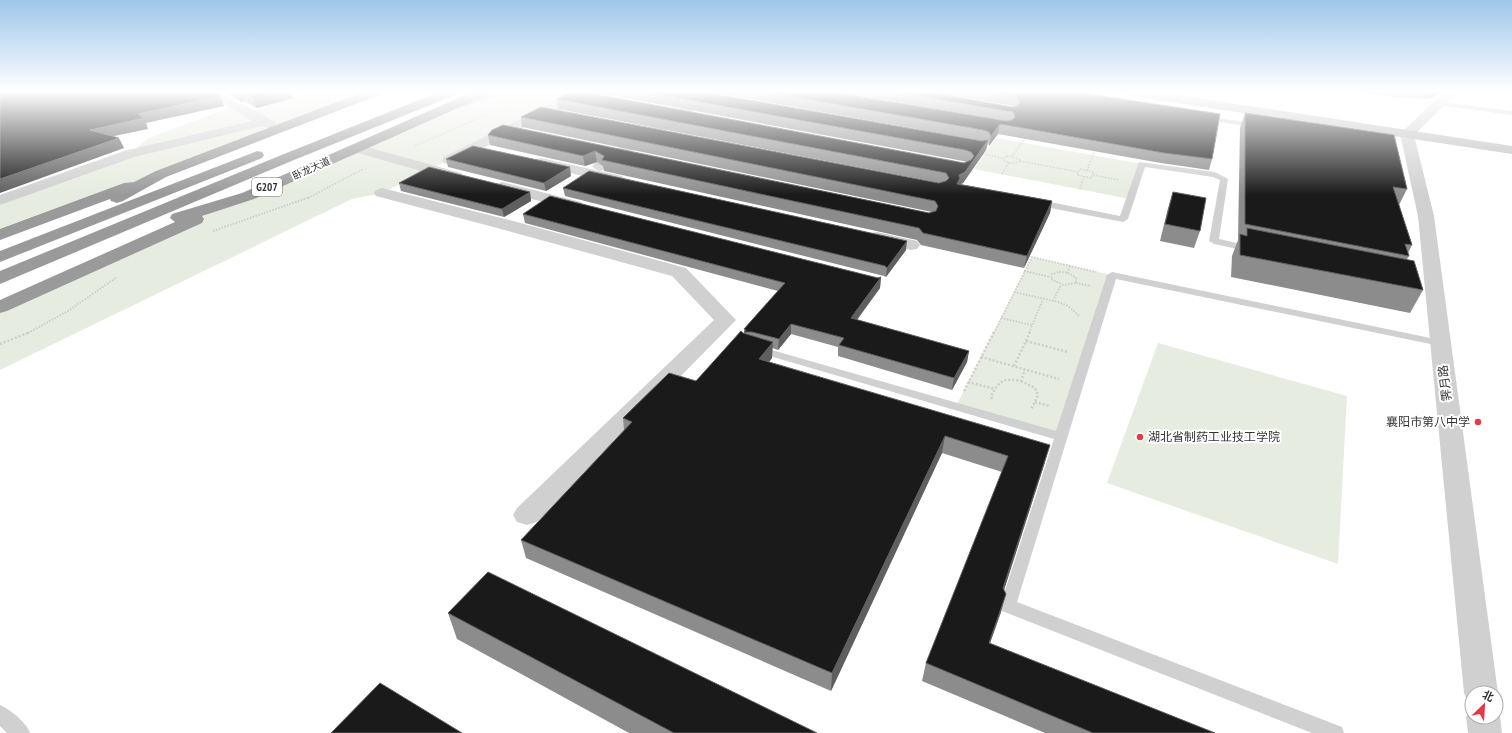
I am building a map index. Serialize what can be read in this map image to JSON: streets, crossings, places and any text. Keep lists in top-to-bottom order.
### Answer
{
  "streets": {
    "highway": ["卧龙大道", "G207"],
    "street": ["霁月路"]
  },
  "places": ["襄阳市第八中学", "湖北省制药工业技工学院"],
  "north": "top right"
}
